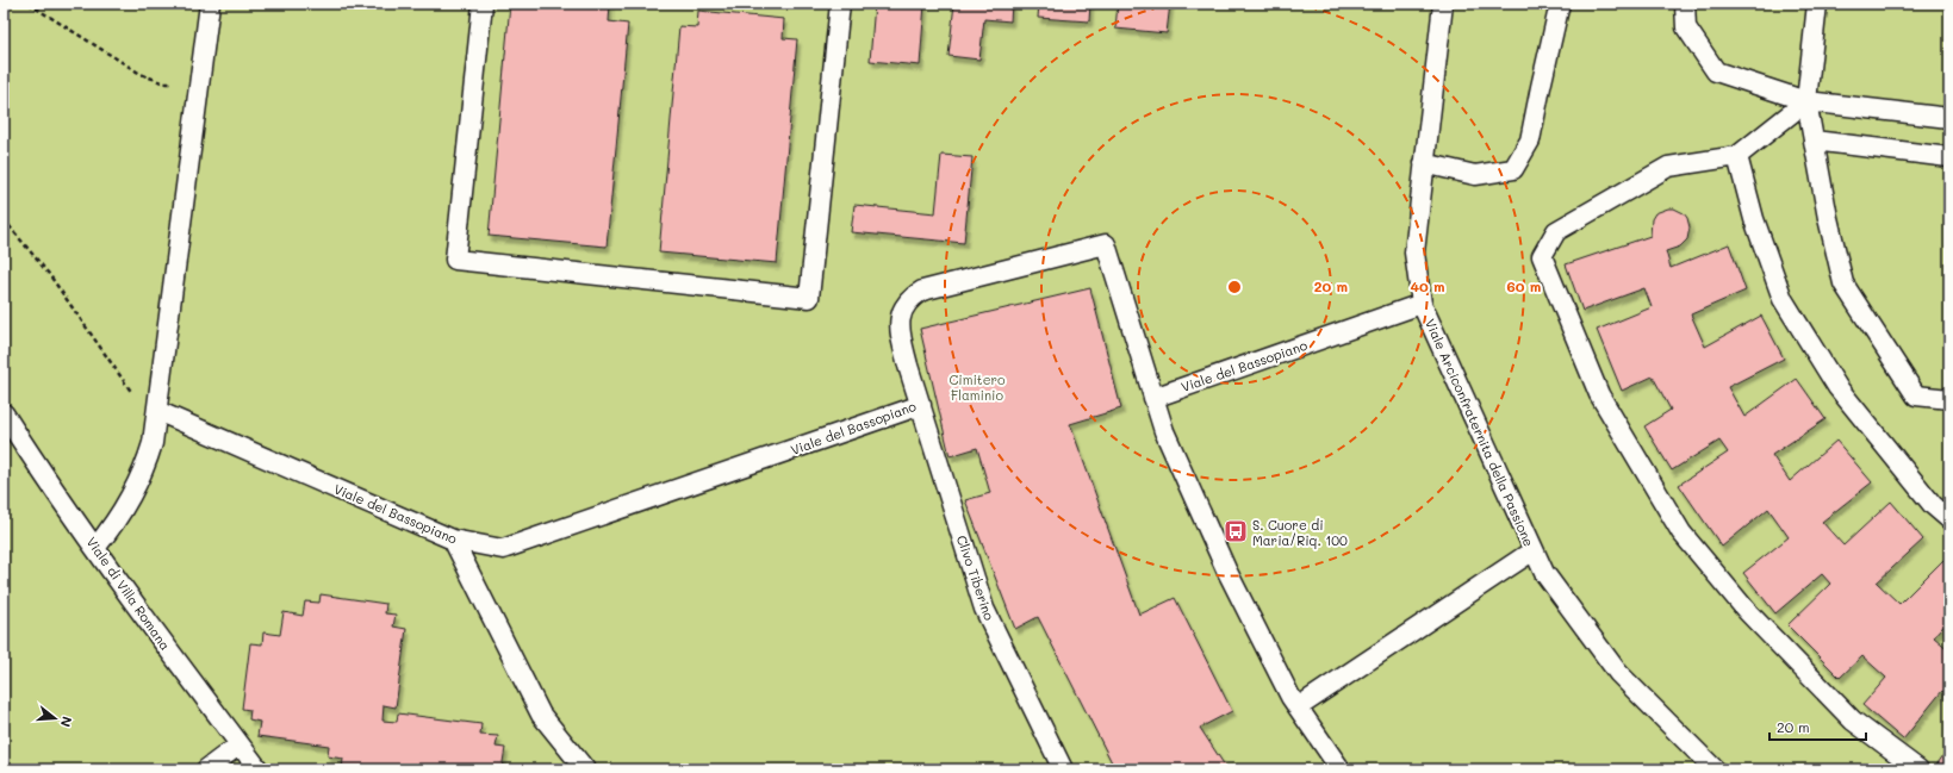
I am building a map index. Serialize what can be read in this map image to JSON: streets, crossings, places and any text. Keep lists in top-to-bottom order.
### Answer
{
  "streets": {
    "lane": [
      "Viale del Bassopiano",
      "Viale Arciconfraternita della Passione",
      "Clivo Tiberino",
      "Viale di Villa Romana"
    ]
  },
  "crossings": [
    ["Viale del Bassopiano", "Viale Arciconfraternita della Passione"],
    ["Viale del Bassopiano", "Clivo Tiberino"]
  ],
  "parks": ["Cimitero Flaminio"],
  "places": {
    "bus stop": ["S. Cuore di Maria/Riq. 100"]
  },
  "scale_bar": "20 m",
  "north": "right",
  "rings": ["20 m", "40 m", "60 m"]
}
